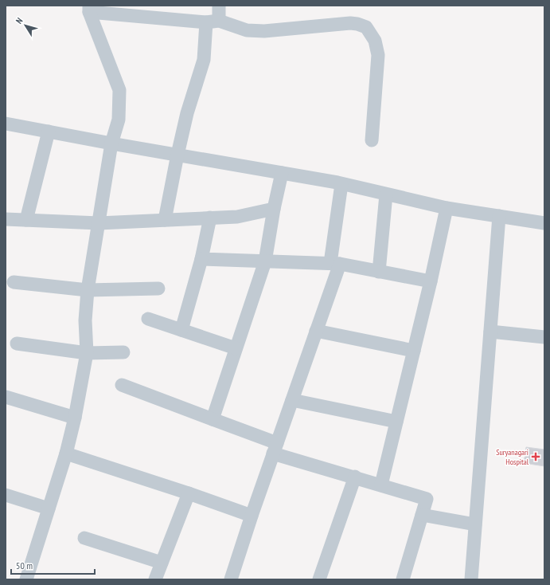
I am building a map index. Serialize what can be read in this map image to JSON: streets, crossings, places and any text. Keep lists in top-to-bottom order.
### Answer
{
  "places": {
    "health": ["Suryanagari Hospital"]
  },
  "scale_bar": "50 m",
  "north": "top left"
}
